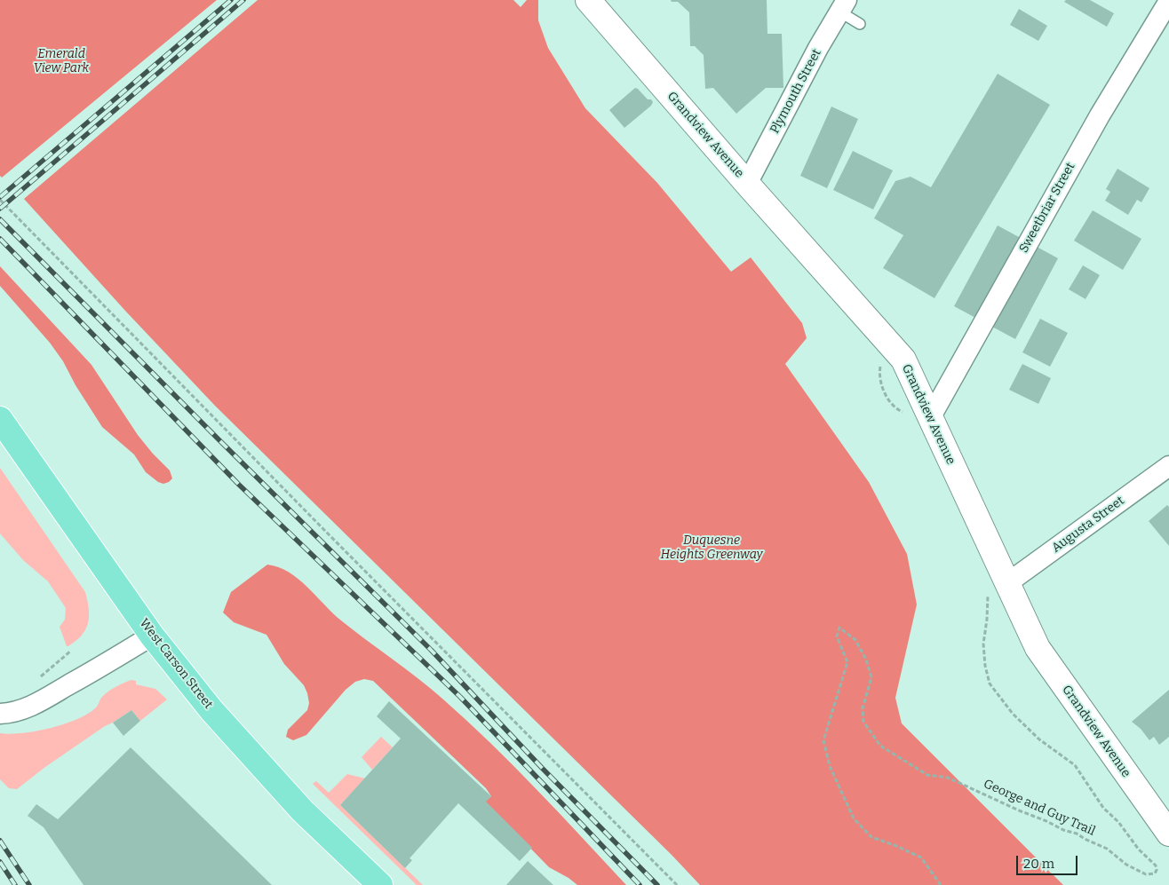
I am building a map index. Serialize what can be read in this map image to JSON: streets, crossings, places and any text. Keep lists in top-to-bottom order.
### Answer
{
  "streets": {
    "main road": ["West Carson Street"],
    "street": [
      "Plymouth Street",
      "Grandview Avenue",
      "Sweetbriar Street",
      "Augusta Street"
    ],
    "path": ["George and Guy Trail"]
  },
  "crossings": [
    ["Plymouth Street", "Grandview Avenue"],
    ["Grandview Avenue", "Sweetbriar Street"],
    ["Grandview Avenue", "Augusta Street"],
    ["Grandview Avenue", "George and Guy Trail"],
    ["Augusta Street", "George and Guy Trail"]
  ],
  "parks": ["Emerald View Park", "Duquesne Heights Greenway"],
  "scale_bar": "20 m"
}
